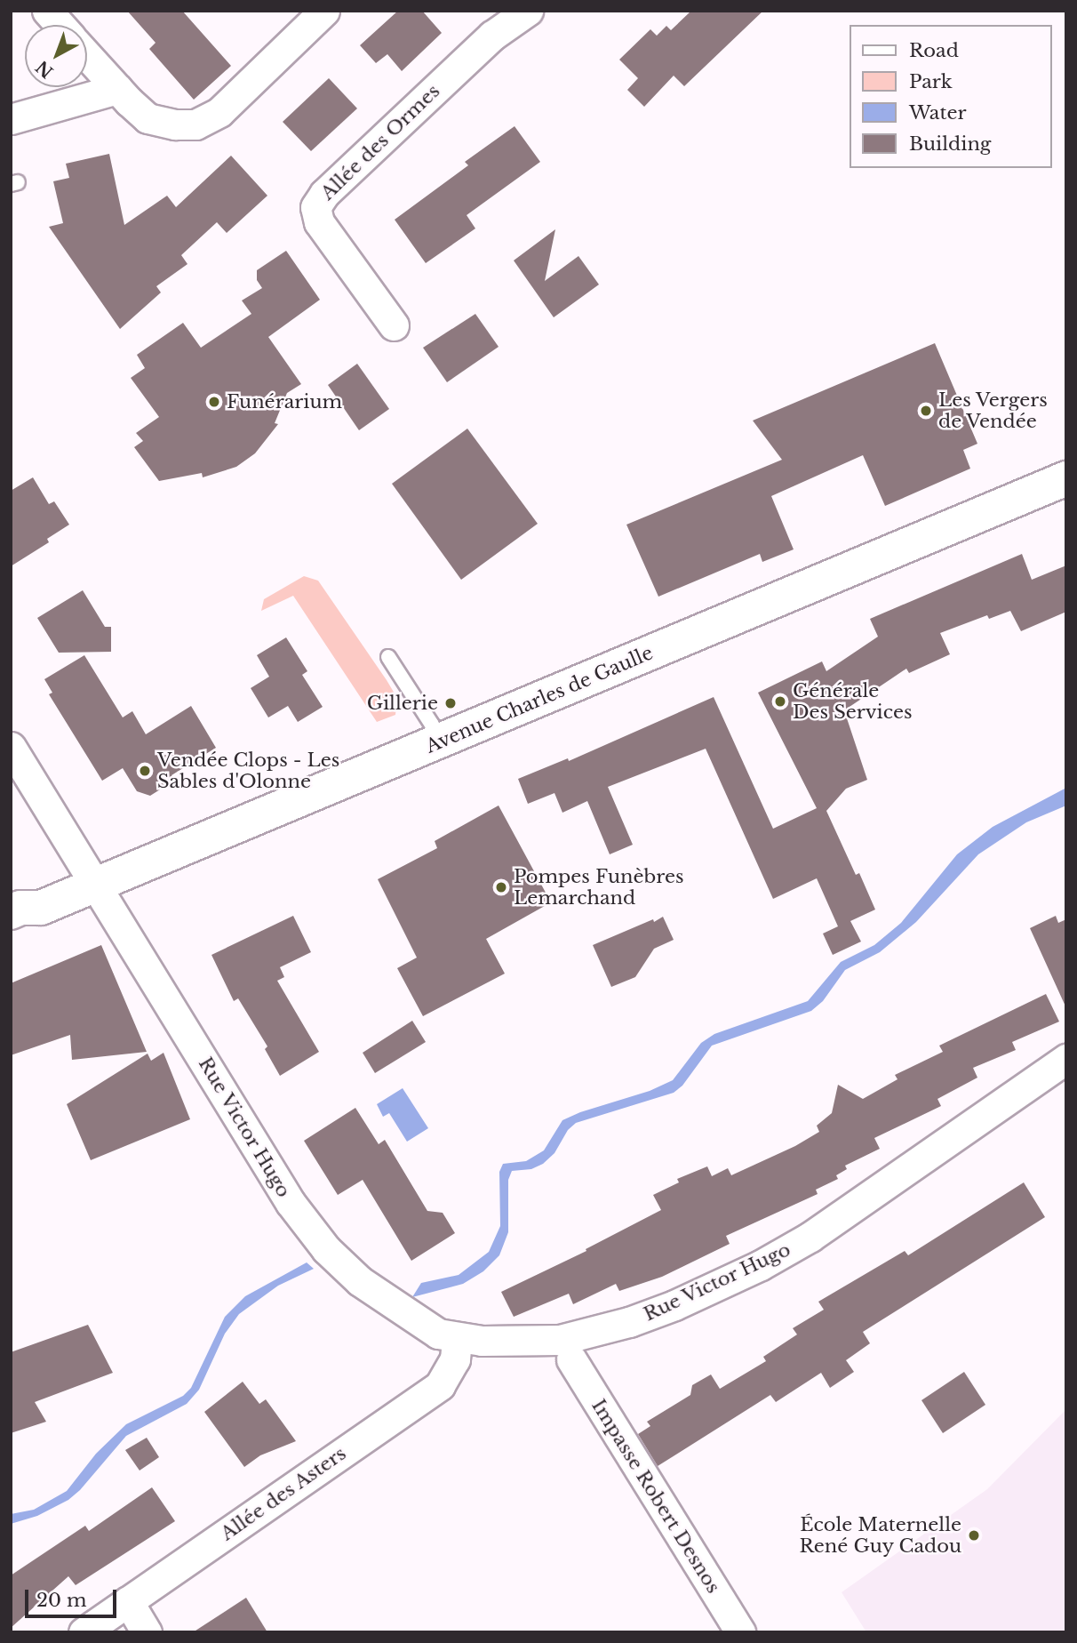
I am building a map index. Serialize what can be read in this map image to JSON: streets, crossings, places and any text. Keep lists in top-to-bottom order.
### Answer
{
  "streets": {
    "main road": ["Avenue Charles de Gaulle"],
    "street": [
      "Allée des Ormes",
      "Rue Victor Hugo",
      "Allée des Asters",
      "Impasse Robert Desnos"
    ]
  },
  "crossings": [
    ["Avenue Charles de Gaulle", "Rue Victor Hugo"],
    ["Rue Victor Hugo", "Allée des Asters"]
  ],
  "places": [
    "Funérarium",
    "Les Vergers de Vendée",
    "Générale Des Services",
    "Gillerie",
    "Vendée Clops - Les Sables d'Olonne",
    "Pompes Funèbres Lemarchand",
    "École Maternelle René Guy Cadou"
  ],
  "legend": [
    "Road",
    "Park",
    "Water",
    "Building"
  ],
  "scale_bar": "20 m",
  "north": "bottom left"
}
